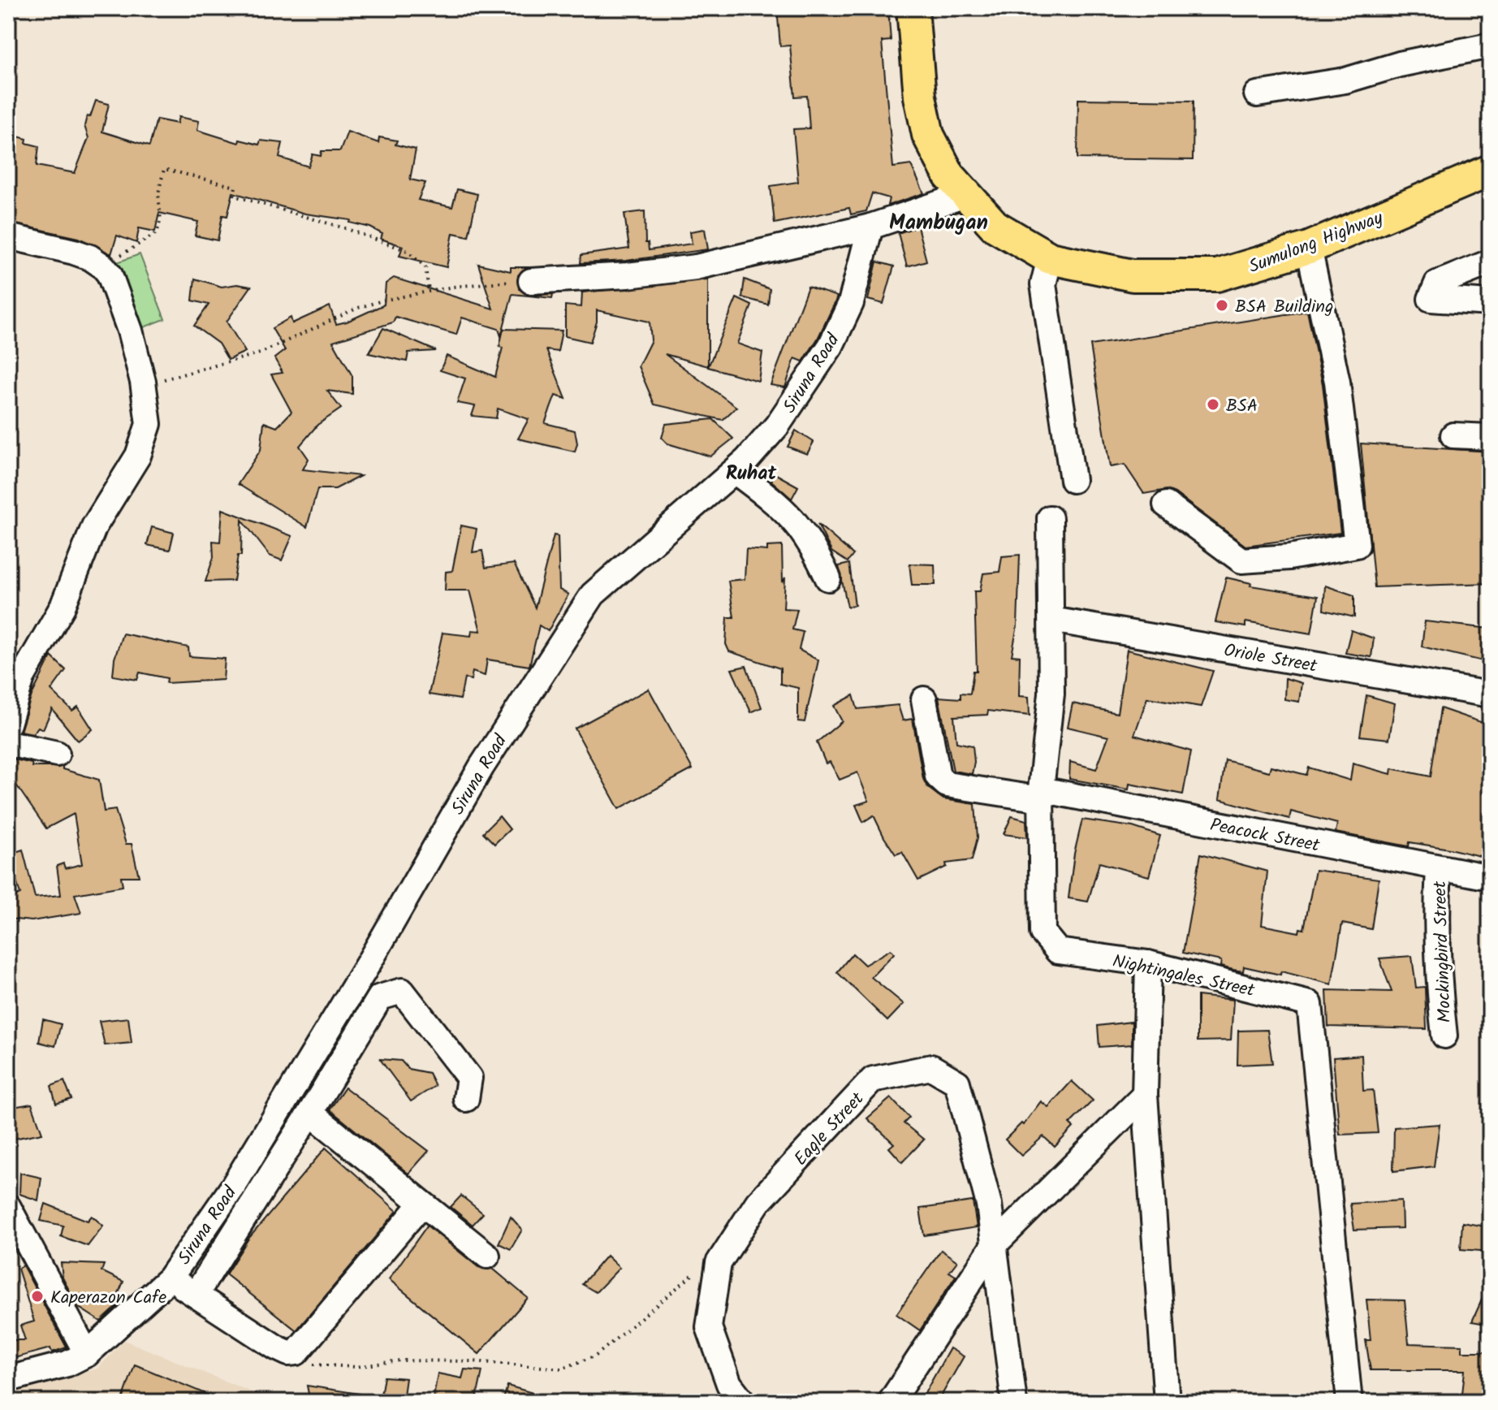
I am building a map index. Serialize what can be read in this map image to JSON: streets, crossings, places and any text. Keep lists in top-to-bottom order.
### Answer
{
  "streets": {
    "main road": ["Sumulong Highway"],
    "street": [
      "Siruna Road",
      "Oriole Street",
      "Peacock Street",
      "Mockingbird Street",
      "Nightingales Street",
      "Eagle Street"
    ]
  },
  "crossings": [
    ["Oriole Street", "Nightingales Street"],
    ["Peacock Street", "Mockingbird Street"],
    ["Peacock Street", "Nightingales Street"]
  ],
  "districts": ["Mambugan", "Ruhat"],
  "places": ["BSA Building", "BSA", "Kaperazon Cafe"]
}
